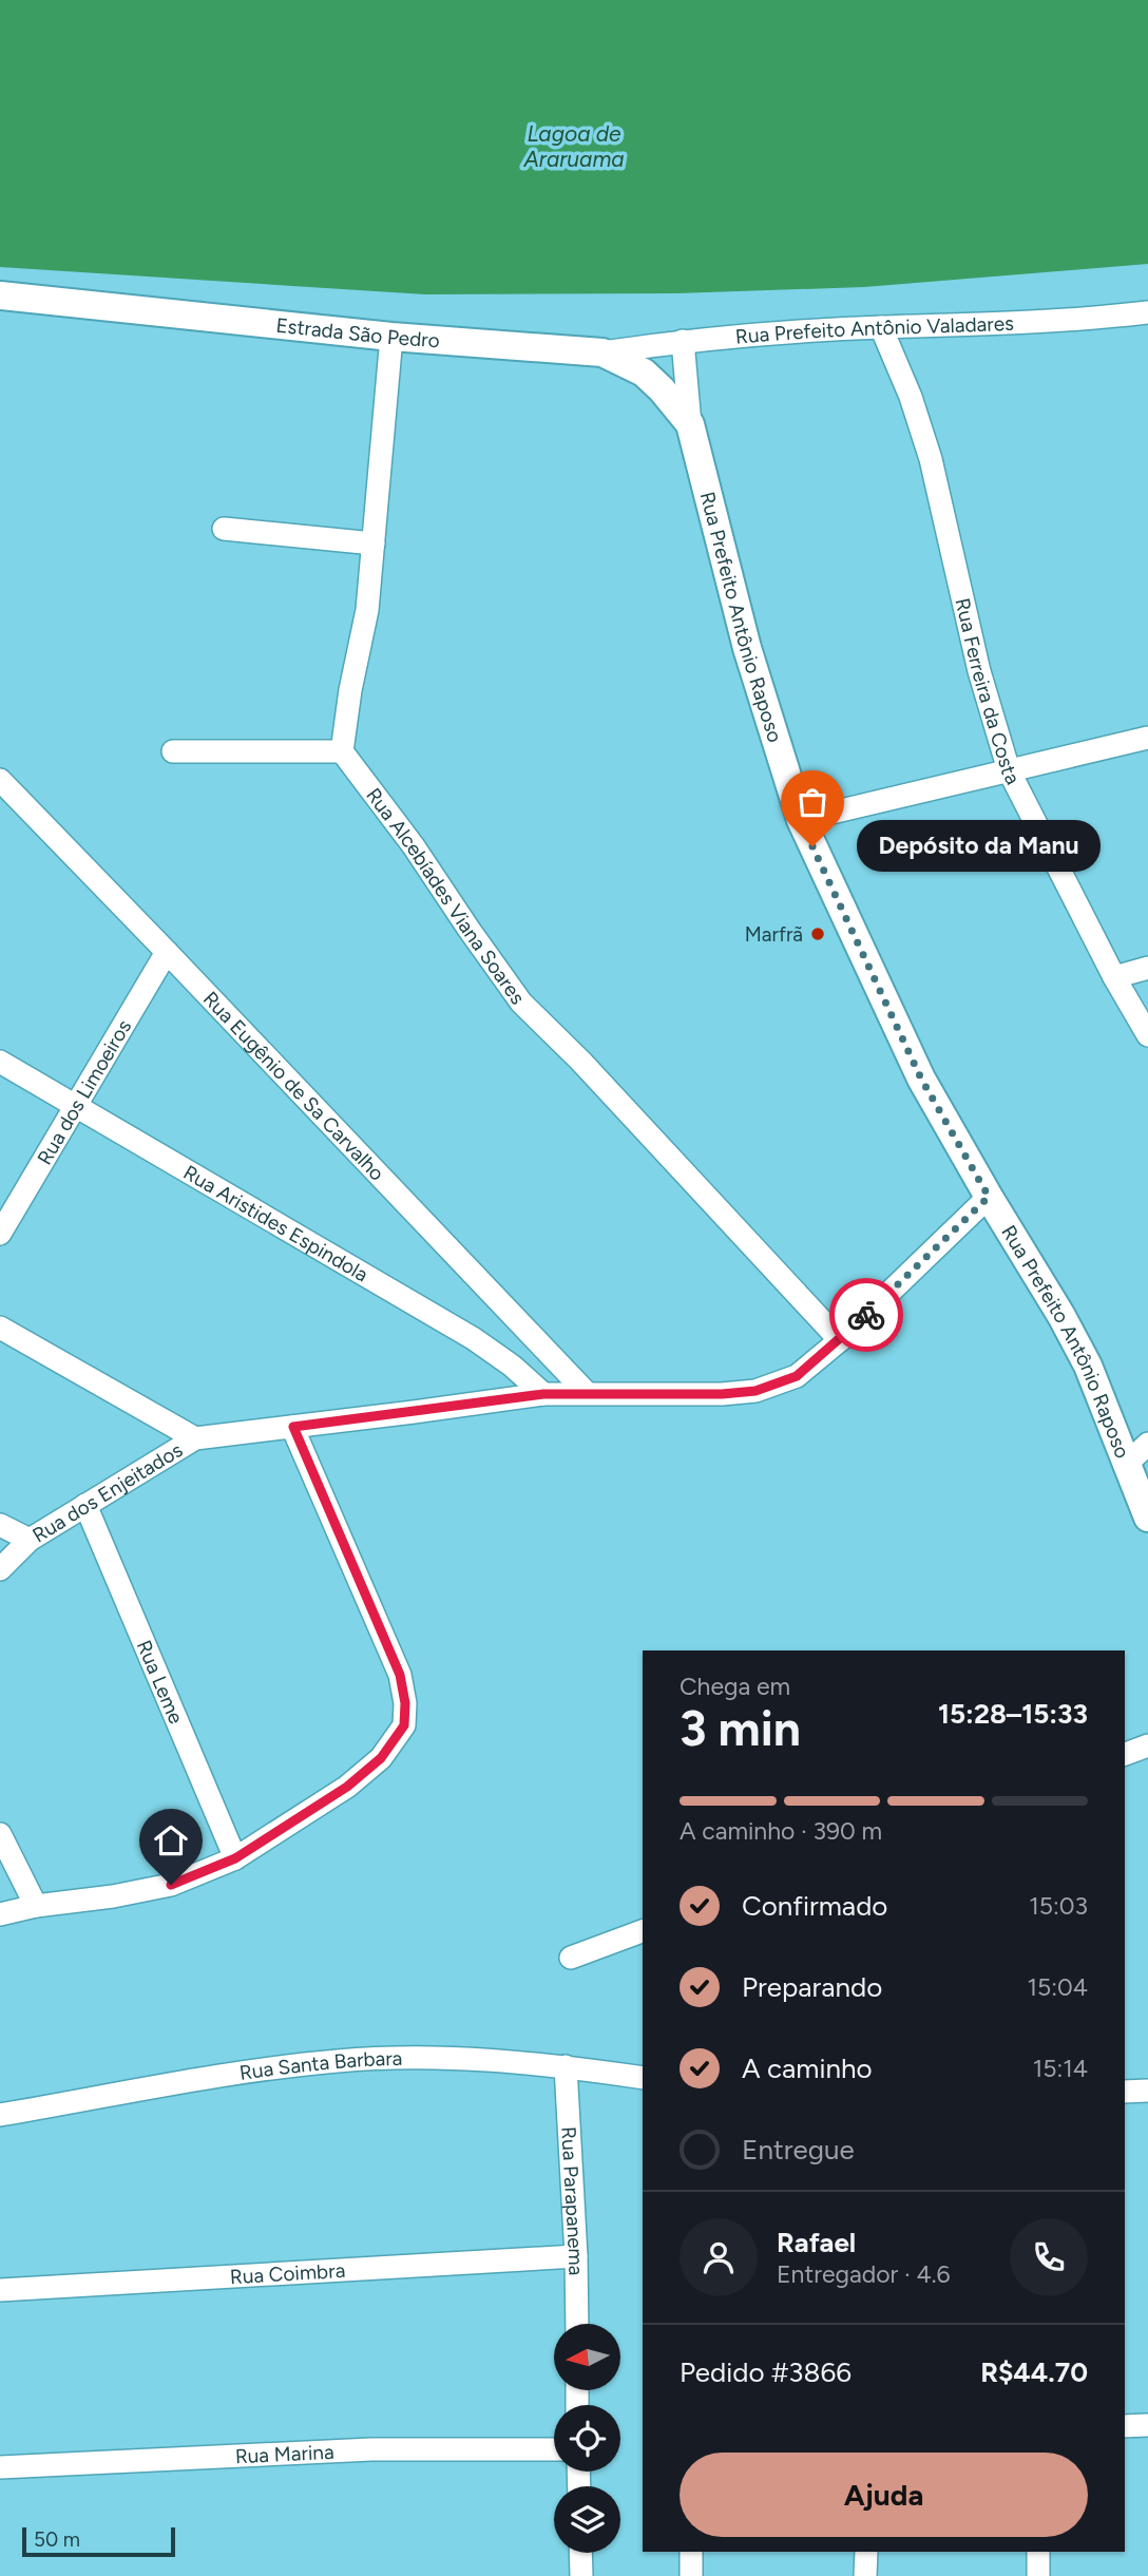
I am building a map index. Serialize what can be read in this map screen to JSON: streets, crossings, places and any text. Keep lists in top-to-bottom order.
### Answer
{
  "streets": {
    "street": [
      "Rua Prefeito Antônio Valadares",
      "Estrada São Pedro",
      "Rua Prefeito Antônio Raposo",
      "Rua Ferreira da Costa",
      "Rua Alcebíades Viana Soares",
      "Rua Eugênio de Sa Carvalho",
      "Rua dos Limoeiros",
      "Rua Aristides Espindola",
      "Rua dos Enjeitados",
      "Rua Leme",
      "Rua Santa Barbara",
      "Rua Parapanema",
      "Rua Coimbra",
      "Rua Marina"
    ]
  },
  "crossings": [
    ["Rua Prefeito Antônio Valadares", "Estrada São Pedro"],
    ["Rua Prefeito Antônio Valadares", "Rua Prefeito Antônio Raposo"],
    ["Rua Prefeito Antônio Valadares", "Rua Ferreira da Costa"],
    ["Estrada São Pedro", "Rua Prefeito Antônio Raposo"],
    ["Rua Prefeito Antônio Raposo", "Rua dos Enjeitados"],
    ["Rua Alcebíades Viana Soares", "Rua dos Enjeitados"],
    ["Rua Eugênio de Sa Carvalho", "Rua dos Limoeiros"],
    ["Rua Eugênio de Sa Carvalho", "Rua dos Enjeitados"],
    ["Rua dos Limoeiros", "Rua Aristides Espindola"],
    ["Rua Aristides Espindola", "Rua dos Enjeitados"],
    ["Rua dos Enjeitados", "Rua Leme"],
    ["Rua Santa Barbara", "Rua Parapanema"],
    ["Rua Parapanema", "Rua Coimbra"]
  ],
  "water": ["Lagoa de Araruama"],
  "places": ["Depósito da Manu", "Marfrã"],
  "scale_bar": "50 m",
  "north": "left",
  "page": {
    "bubble": "Depósito da Manu",
    "heading": ["3 min", "Chega em", "15:28–15:33"],
    "panel": [
      "Rafael",
      "Entregador · 4.6",
      "Pedido #3866",
      "R$44.70"
    ],
    "bar": "A caminho · 390 m",
    "list": [
      ["Confirmado", "15:03"],
      ["Preparando", "15:04"],
      ["A caminho", "15:14"],
      "Entregue"
    ],
    "buttons": "Ajuda",
    "scale": "50 m"
  }
}
